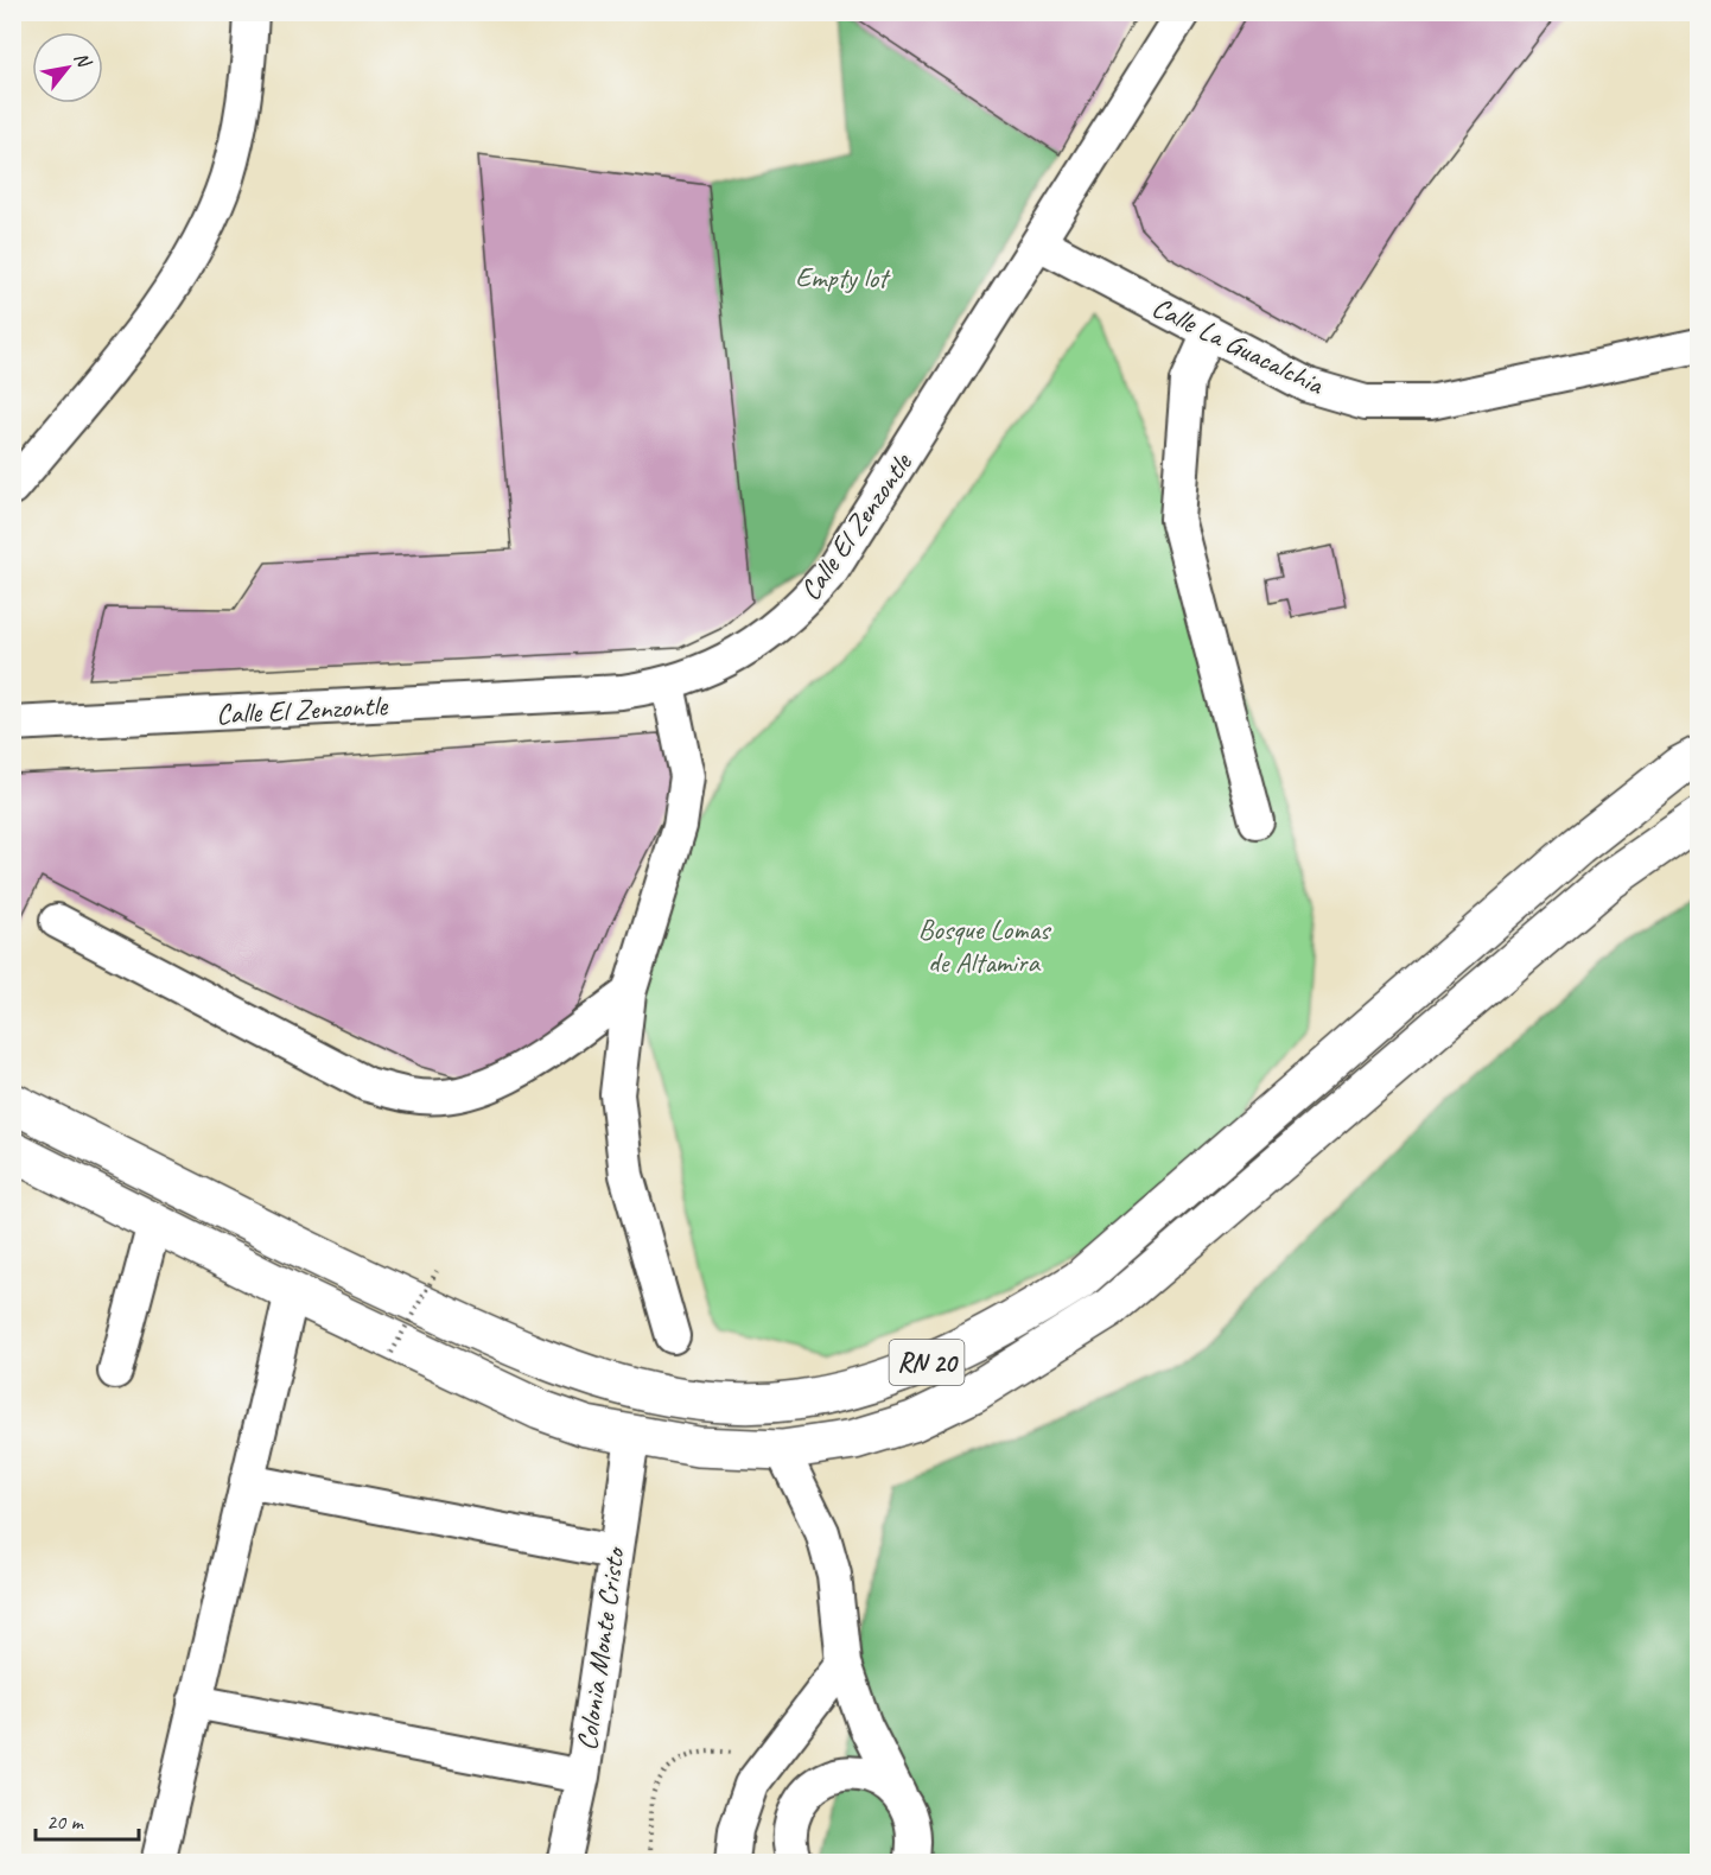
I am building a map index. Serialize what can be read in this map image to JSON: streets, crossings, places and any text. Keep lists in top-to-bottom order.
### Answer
{
  "streets": {
    "highway": ["RN 20"],
    "street": ["Calle La Guacalchia", "Calle El Zenzontle", "Colonia Monte Cristo"]
  },
  "crossings": [
    ["Calle La Guacalchia", "Calle El Zenzontle"],
    ["RN 20", "Colonia Monte Cristo"]
  ],
  "parks": ["Empty lot", "Bosque Lomas de Altamira"],
  "scale_bar": "20 m",
  "north": "top right"
}
